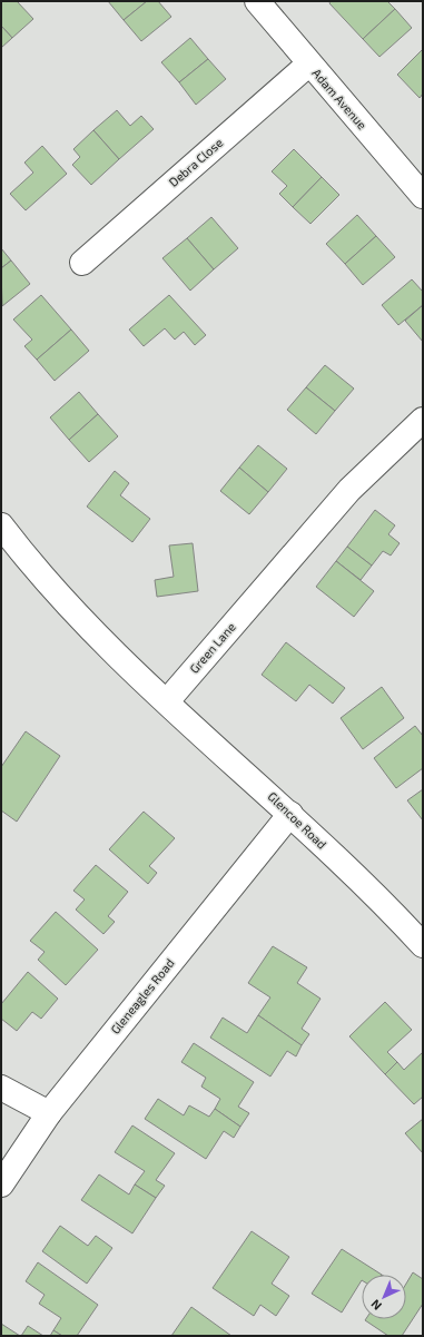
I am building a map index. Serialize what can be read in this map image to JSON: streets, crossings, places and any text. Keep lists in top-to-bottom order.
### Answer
{
  "streets": {
    "street": [
      "Adam Avenue",
      "Debra Close",
      "Green Lane",
      "Glencoe Road",
      "Gleneagles Road"
    ]
  },
  "crossings": [
    ["Adam Avenue", "Debra Close"],
    ["Green Lane", "Glencoe Road"],
    ["Glencoe Road", "Gleneagles Road"]
  ],
  "north": "bottom left"
}
